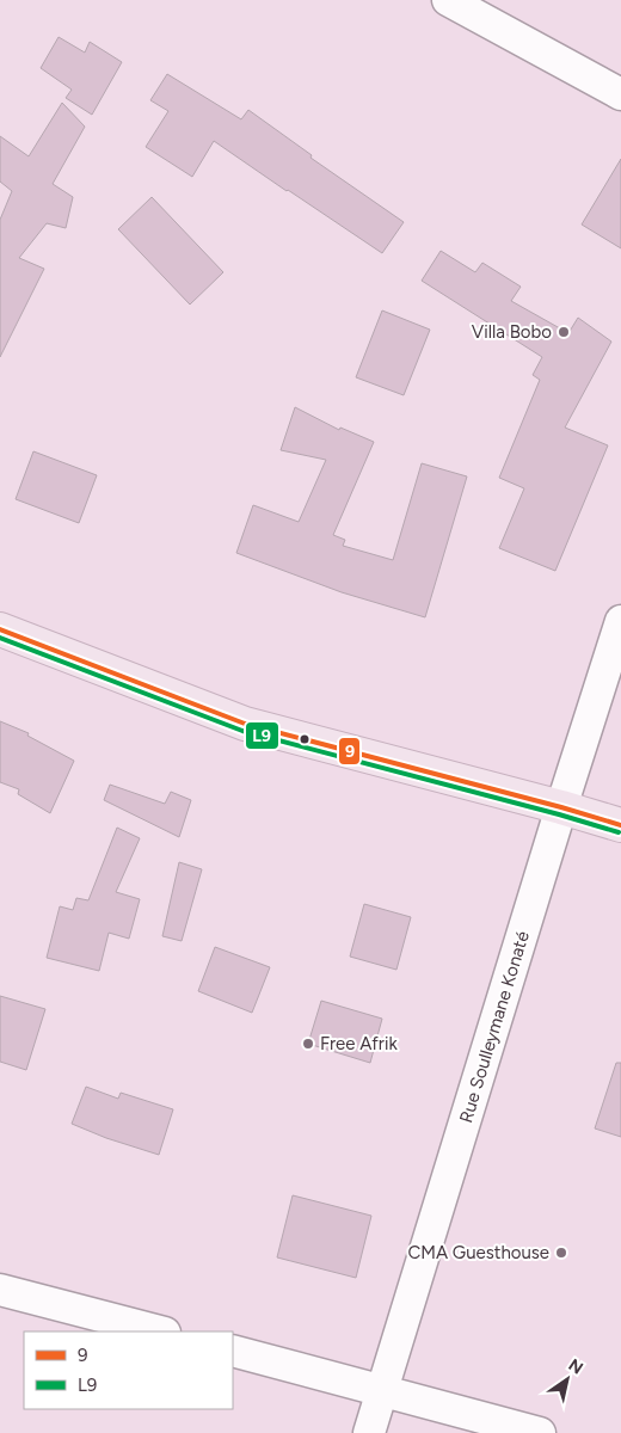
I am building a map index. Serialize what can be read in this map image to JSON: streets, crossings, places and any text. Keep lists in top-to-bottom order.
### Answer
{
  "streets": {
    "street": ["Rue Soulleymane Konaté"]
  },
  "places": ["Villa Bobo", "Free Afrik", "CMA Guesthouse"],
  "lines": ["transit line 9", "transit line L9"],
  "legend": ["9", "L9"],
  "north": "top right"
}
